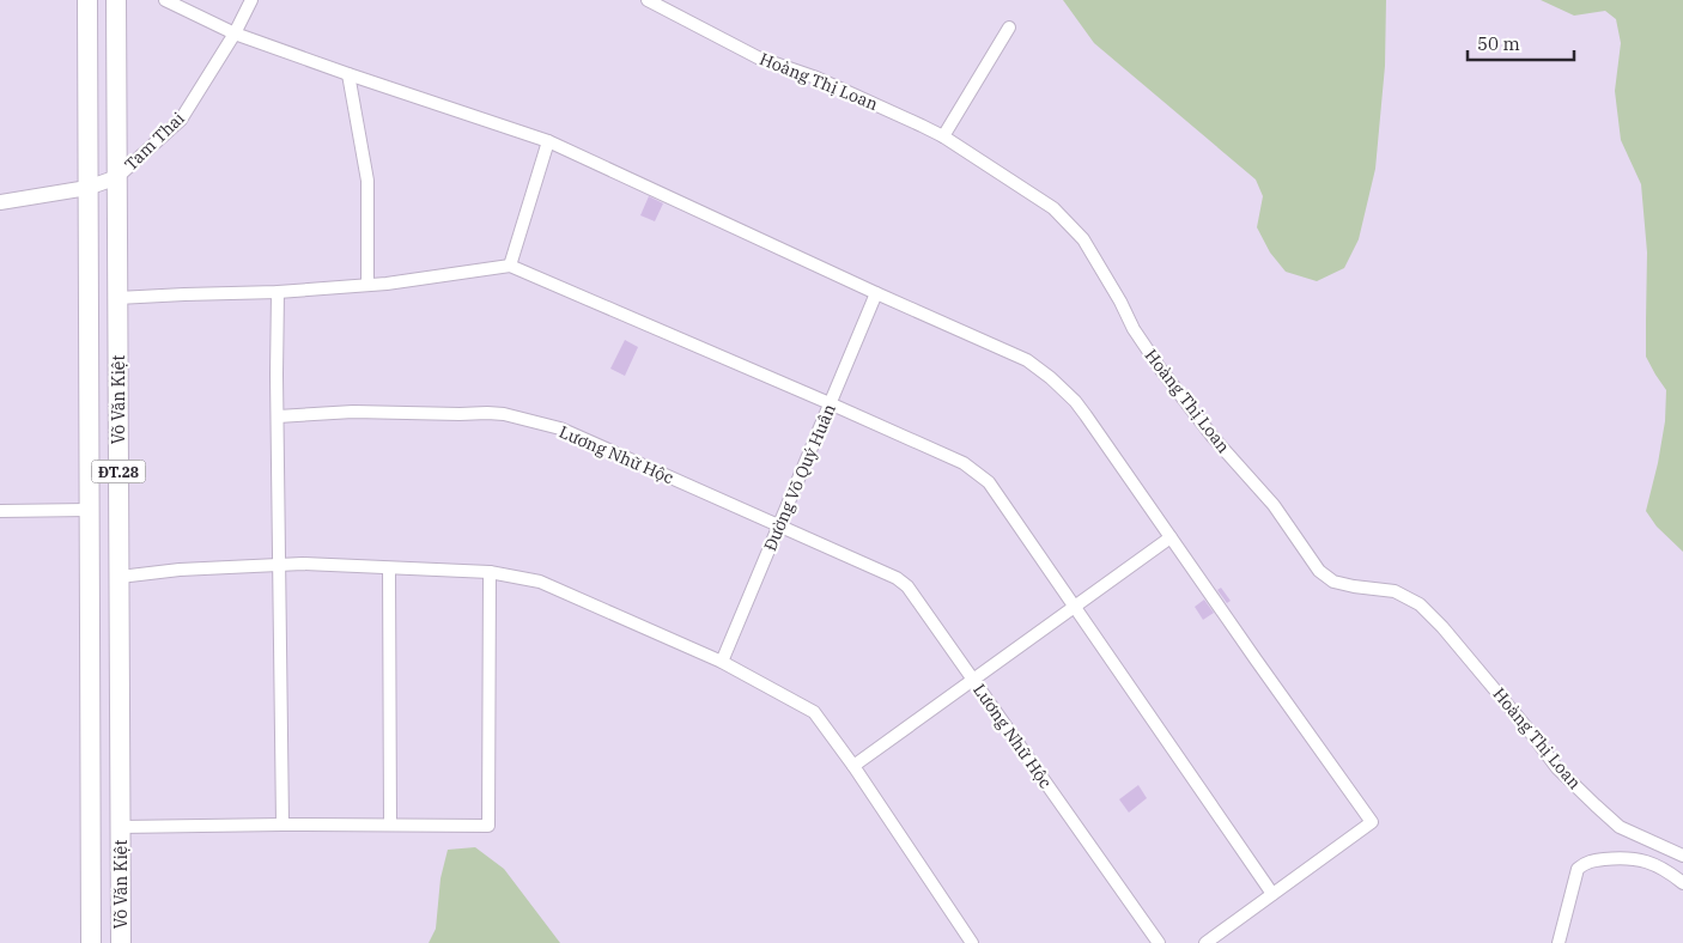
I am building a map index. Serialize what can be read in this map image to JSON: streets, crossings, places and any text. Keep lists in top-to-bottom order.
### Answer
{
  "streets": {
    "main road": ["Võ Văn Kiệt", "ĐT.28"],
    "street": [
      "Hoàng Thị Loan",
      "Tam Thai",
      "Lương Nhữ Hộc",
      "Đường Võ Quý Huân"
    ]
  },
  "crossings": [
    ["Tam Thai", "Võ Văn Kiệt"],
    ["Lương Nhữ Hộc", "Đường Võ Quý Huân"]
  ],
  "scale_bar": "50 m"
}
